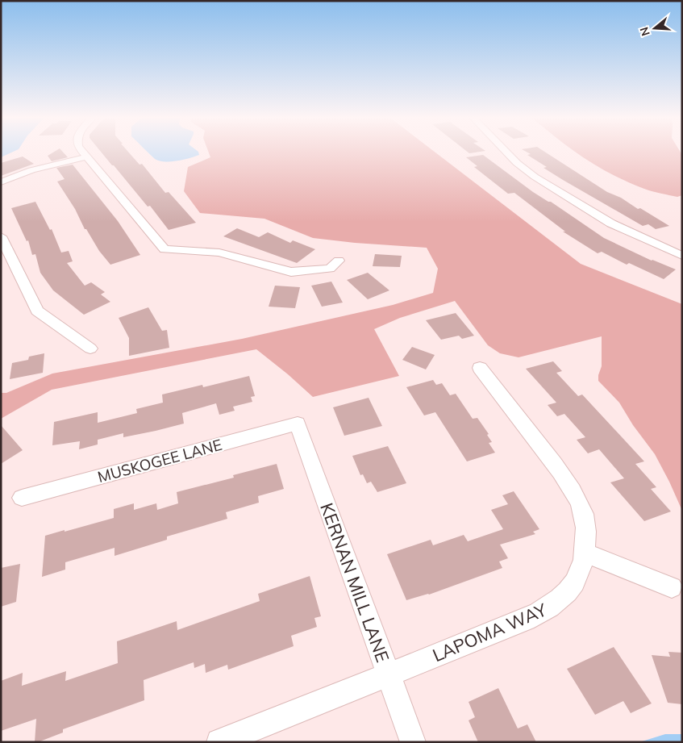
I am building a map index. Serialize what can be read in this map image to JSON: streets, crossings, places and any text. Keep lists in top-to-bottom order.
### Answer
{
  "streets": {
    "street": ["MUSKOGEE LANE", "KERNAN MILL LANE", "LAPOMA WAY"]
  },
  "crossings": [
    ["MUSKOGEE LANE", "KERNAN MILL LANE"],
    ["KERNAN MILL LANE", "LAPOMA WAY"]
  ],
  "north": "left"
}
